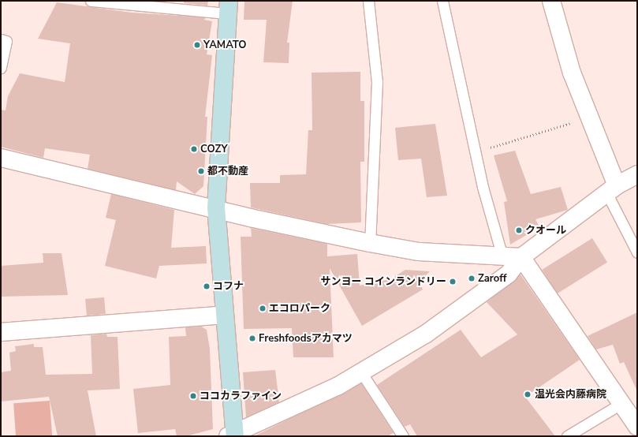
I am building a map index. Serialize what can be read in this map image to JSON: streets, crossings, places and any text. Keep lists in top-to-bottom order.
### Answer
{
  "places": [
    "YAMATO",
    "COZY",
    "都不動産",
    "クオール",
    "Zaroff",
    "サンヨー コインランドリー",
    "コフナ",
    "エコロパーク",
    "Freshfoodsアカマツ",
    "温光会内藤病院",
    "ココカラファイン"
  ]
}
